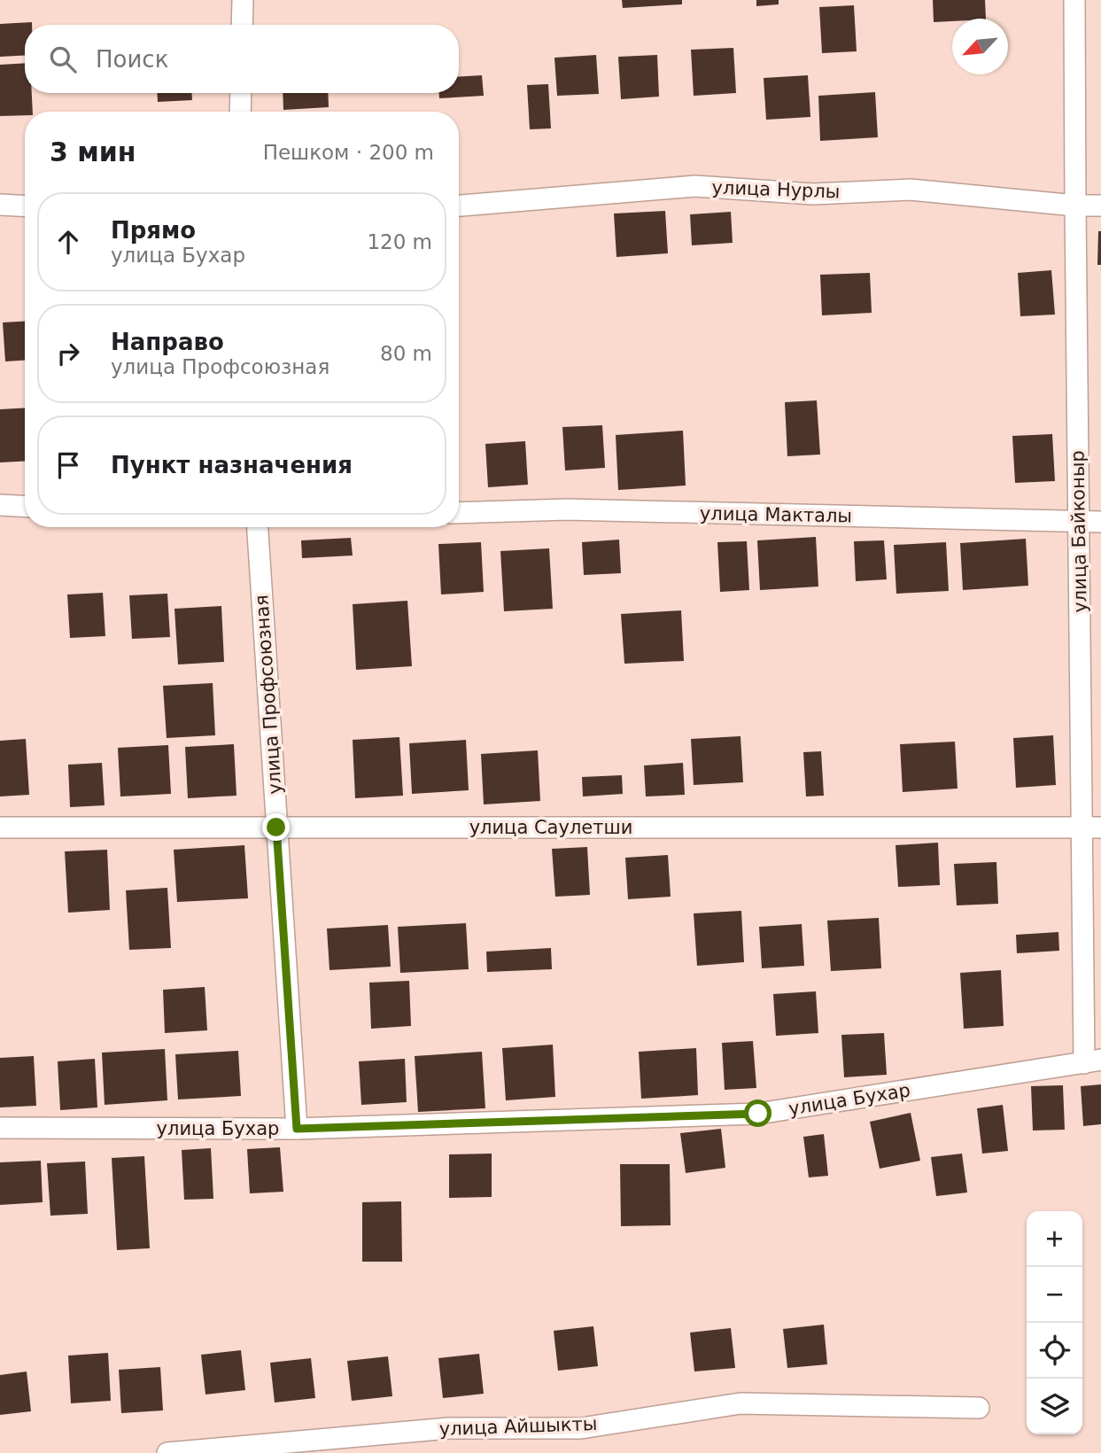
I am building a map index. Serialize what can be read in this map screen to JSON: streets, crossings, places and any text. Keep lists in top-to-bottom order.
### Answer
{
  "streets": {
    "street": [
      "улица Нурлы",
      "улица Макталы",
      "улица Байконыр",
      "улица Профсоюзная",
      "улица Саулетши",
      "улица Бухар",
      "улица Айшыкты"
    ]
  },
  "crossings": [
    ["улица Нурлы", "улица Байконыр"],
    ["улица Макталы", "улица Байконыр"],
    ["улица Байконыр", "улица Саулетши"],
    ["улица Байконыр", "улица Бухар"],
    ["улица Профсоюзная", "улица Саулетши"],
    ["улица Профсоюзная", "улица Бухар"]
  ],
  "north": "bottom left",
  "page": {
    "search": "Поиск",
    "heading": ["3 мин", "Пешком · 200 m"],
    "list": [
      ["Прямо", "улица Бухар", "120 m"],
      ["Направо", "улица Профсоюзная", "80 m"],
      "Пункт назначения"
    ],
    "map_buttons": ["+", "−"]
  }
}
